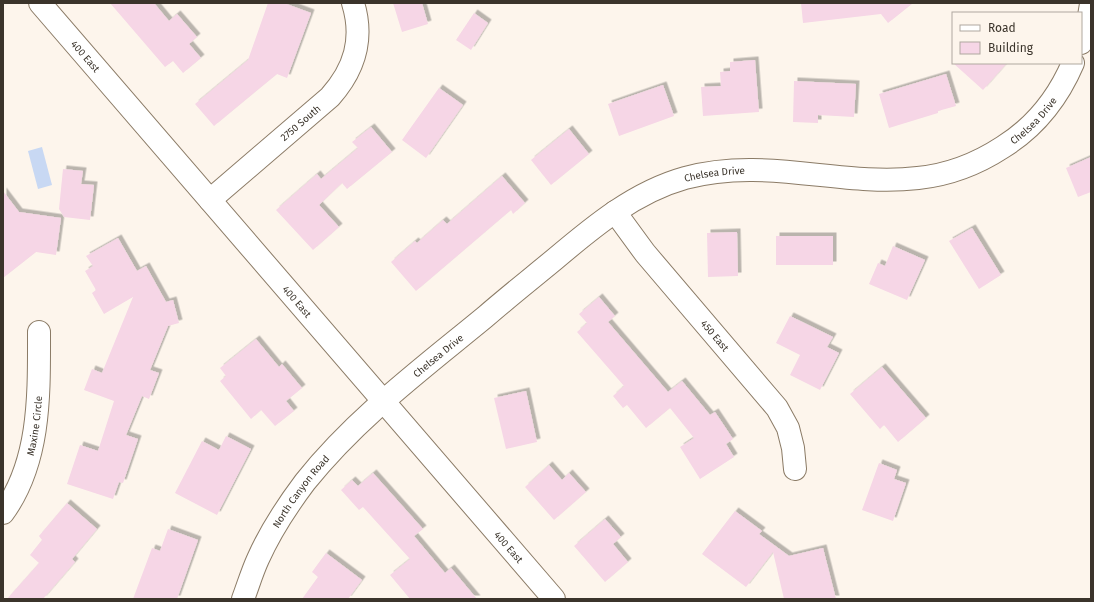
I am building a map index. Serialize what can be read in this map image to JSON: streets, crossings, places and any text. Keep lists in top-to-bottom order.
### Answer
{
  "streets": {
    "street": [
      "400 East",
      "Chelsea Drive",
      "2750 South",
      "450 East",
      "Maxine Circle",
      "North Canyon Road"
    ]
  },
  "crossings": [
    ["400 East", "Chelsea Drive"],
    ["400 East", "2750 South"],
    ["400 East", "North Canyon Road"],
    ["Chelsea Drive", "450 East"],
    ["Chelsea Drive", "North Canyon Road"]
  ],
  "legend": ["Road", "Building"]
}
